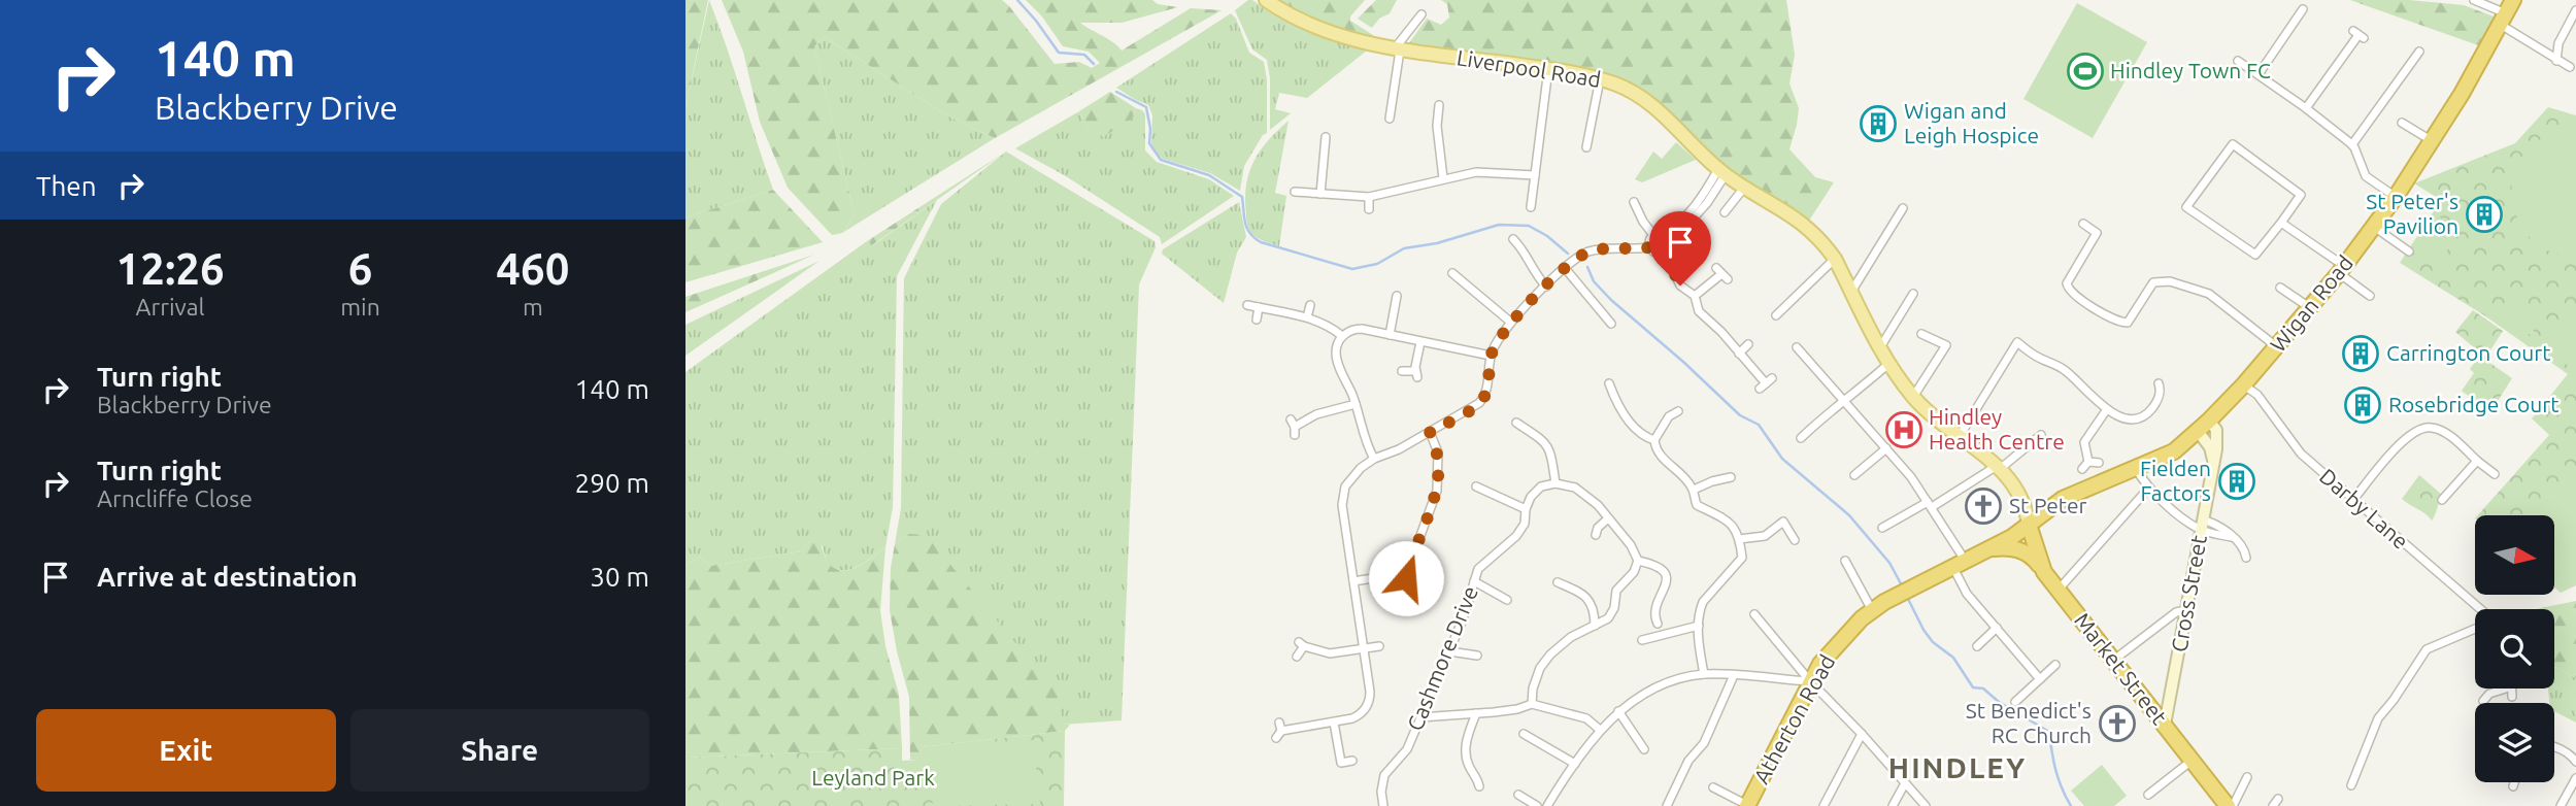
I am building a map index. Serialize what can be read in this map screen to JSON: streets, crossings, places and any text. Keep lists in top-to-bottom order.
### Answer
{
  "streets": {
    "highway": ["Wigan Road", "Market Street", "Atherton Road"],
    "main road": ["Liverpool Road", "Cross Street"],
    "street": ["Darby Lane", "Cashmore Drive"]
  },
  "crossings": [
    ["Liverpool Road", "Wigan Road"],
    ["Liverpool Road", "Market Street"],
    ["Liverpool Road", "Atherton Road"],
    ["Wigan Road", "Darby Lane"],
    ["Wigan Road", "Cross Street"],
    ["Wigan Road", "Market Street"],
    ["Wigan Road", "Atherton Road"],
    ["Cross Street", "Market Street"],
    ["Market Street", "Atherton Road"]
  ],
  "districts": ["HINDLEY"],
  "parks": ["Leyland Park"],
  "places": {
    "sports": ["Hindley Town FC"],
    "building": [
      "Wigan and Leigh Hospice",
      "St Peter's Pavilion",
      "Carrington Court",
      "Rosebridge Court",
      "Fielden Factors"
    ],
    "hospital": ["Hindley Health Centre"],
    "church": ["St Peter", "St Benedict's RC Church"]
  },
  "north": "right",
  "page": {
    "turn": ["140 m", "Blackberry Drive"],
    "then": "Then",
    "eta": [
      "12:26",
      "Arrival",
      "6",
      "min",
      "460",
      "m"
    ],
    "list": [
      {
        "name": "Turn right",
        "note": "Blackberry Drive",
        "value": "140 m"
      },
      {
        "name": "Turn right",
        "note": "Arncliffe Close",
        "value": "290 m"
      },
      {
        "name": "Arrive at destination",
        "value": "30 m"
      }
    ],
    "buttons": ["Exit", "Share"]
  }
}
